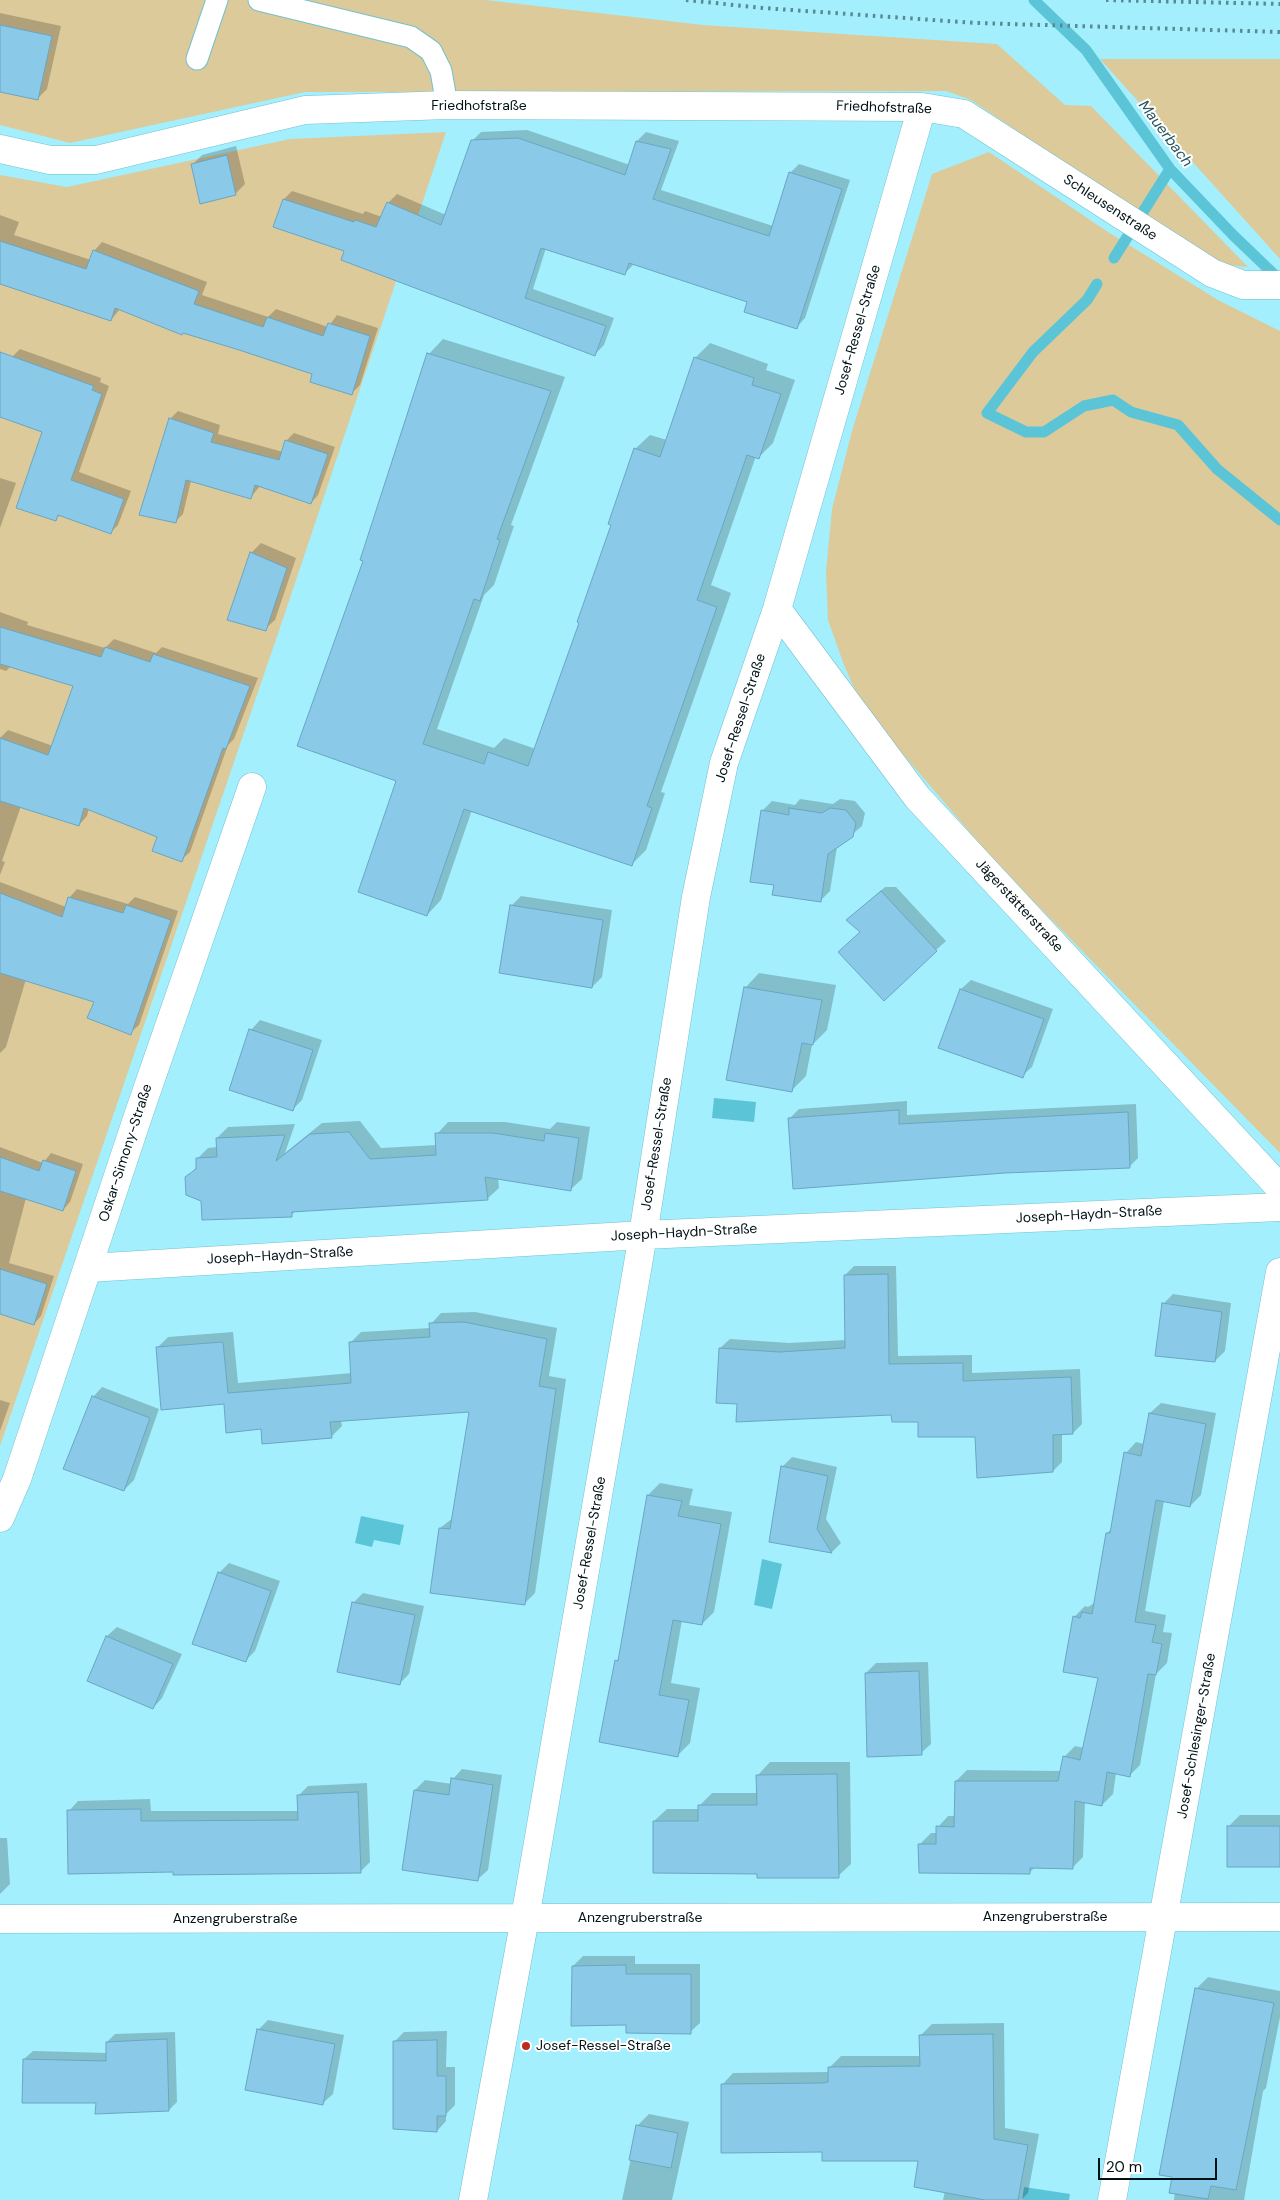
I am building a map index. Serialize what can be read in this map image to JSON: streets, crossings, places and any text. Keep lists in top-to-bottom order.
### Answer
{
  "streets": {
    "street": [
      "Friedhofstraße",
      "Schleusenstraße",
      "Josef-Ressel-Straße",
      "Jägerstätterstraße",
      "Oskar-Simony-Straße",
      "Joseph-Haydn-Straße",
      "Josef-Schlesinger-Straße",
      "Anzengruberstraße"
    ]
  },
  "crossings": [
    ["Friedhofstraße", "Schleusenstraße"],
    ["Friedhofstraße", "Josef-Ressel-Straße"],
    ["Josef-Ressel-Straße", "Jägerstätterstraße"],
    ["Josef-Ressel-Straße", "Joseph-Haydn-Straße"],
    ["Josef-Ressel-Straße", "Anzengruberstraße"],
    ["Oskar-Simony-Straße", "Joseph-Haydn-Straße"],
    ["Josef-Schlesinger-Straße", "Anzengruberstraße"]
  ],
  "water": ["Mauerbach"],
  "places": ["Josef-Ressel-Straße"],
  "scale_bar": "20 m"
}
